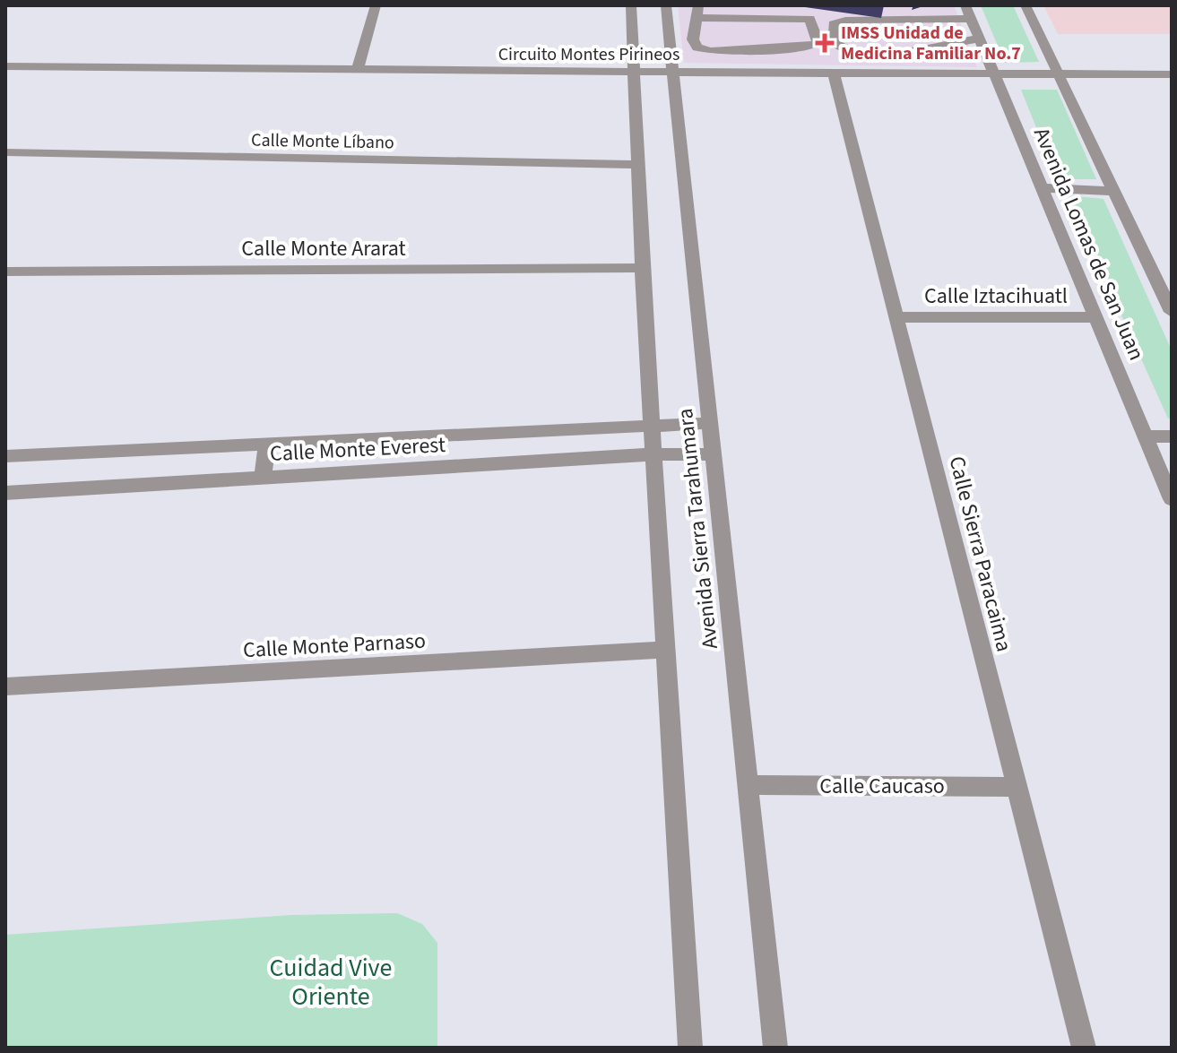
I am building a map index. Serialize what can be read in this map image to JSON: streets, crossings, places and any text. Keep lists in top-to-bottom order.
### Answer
{
  "streets": {
    "street": [
      "Circuito Montes Pirineos",
      "Calle Monte Líbano",
      "Avenida Lomas de San Juan",
      "Calle Monte Ararat",
      "Calle Iztacihuatl",
      "Calle Monte Everest",
      "Avenida Sierra Tarahumara",
      "Calle Sierra Paracaima",
      "Calle Monte Parnaso",
      "Calle Caucaso"
    ]
  },
  "crossings": [
    ["Circuito Montes Pirineos", "Avenida Lomas de San Juan"],
    ["Circuito Montes Pirineos", "Avenida Sierra Tarahumara"],
    ["Circuito Montes Pirineos", "Calle Sierra Paracaima"],
    ["Calle Monte Líbano", "Avenida Sierra Tarahumara"],
    ["Avenida Lomas de San Juan", "Calle Iztacihuatl"],
    ["Calle Monte Ararat", "Avenida Sierra Tarahumara"],
    ["Calle Iztacihuatl", "Calle Sierra Paracaima"],
    ["Calle Monte Everest", "Avenida Sierra Tarahumara"],
    ["Avenida Sierra Tarahumara", "Calle Monte Parnaso"],
    ["Avenida Sierra Tarahumara", "Calle Caucaso"],
    ["Calle Sierra Paracaima", "Calle Caucaso"]
  ],
  "parks": ["Cuidad Vive Oriente"],
  "places": {
    "health": ["IMSS Unidad de Medicina Familiar No.7"]
  }
}
